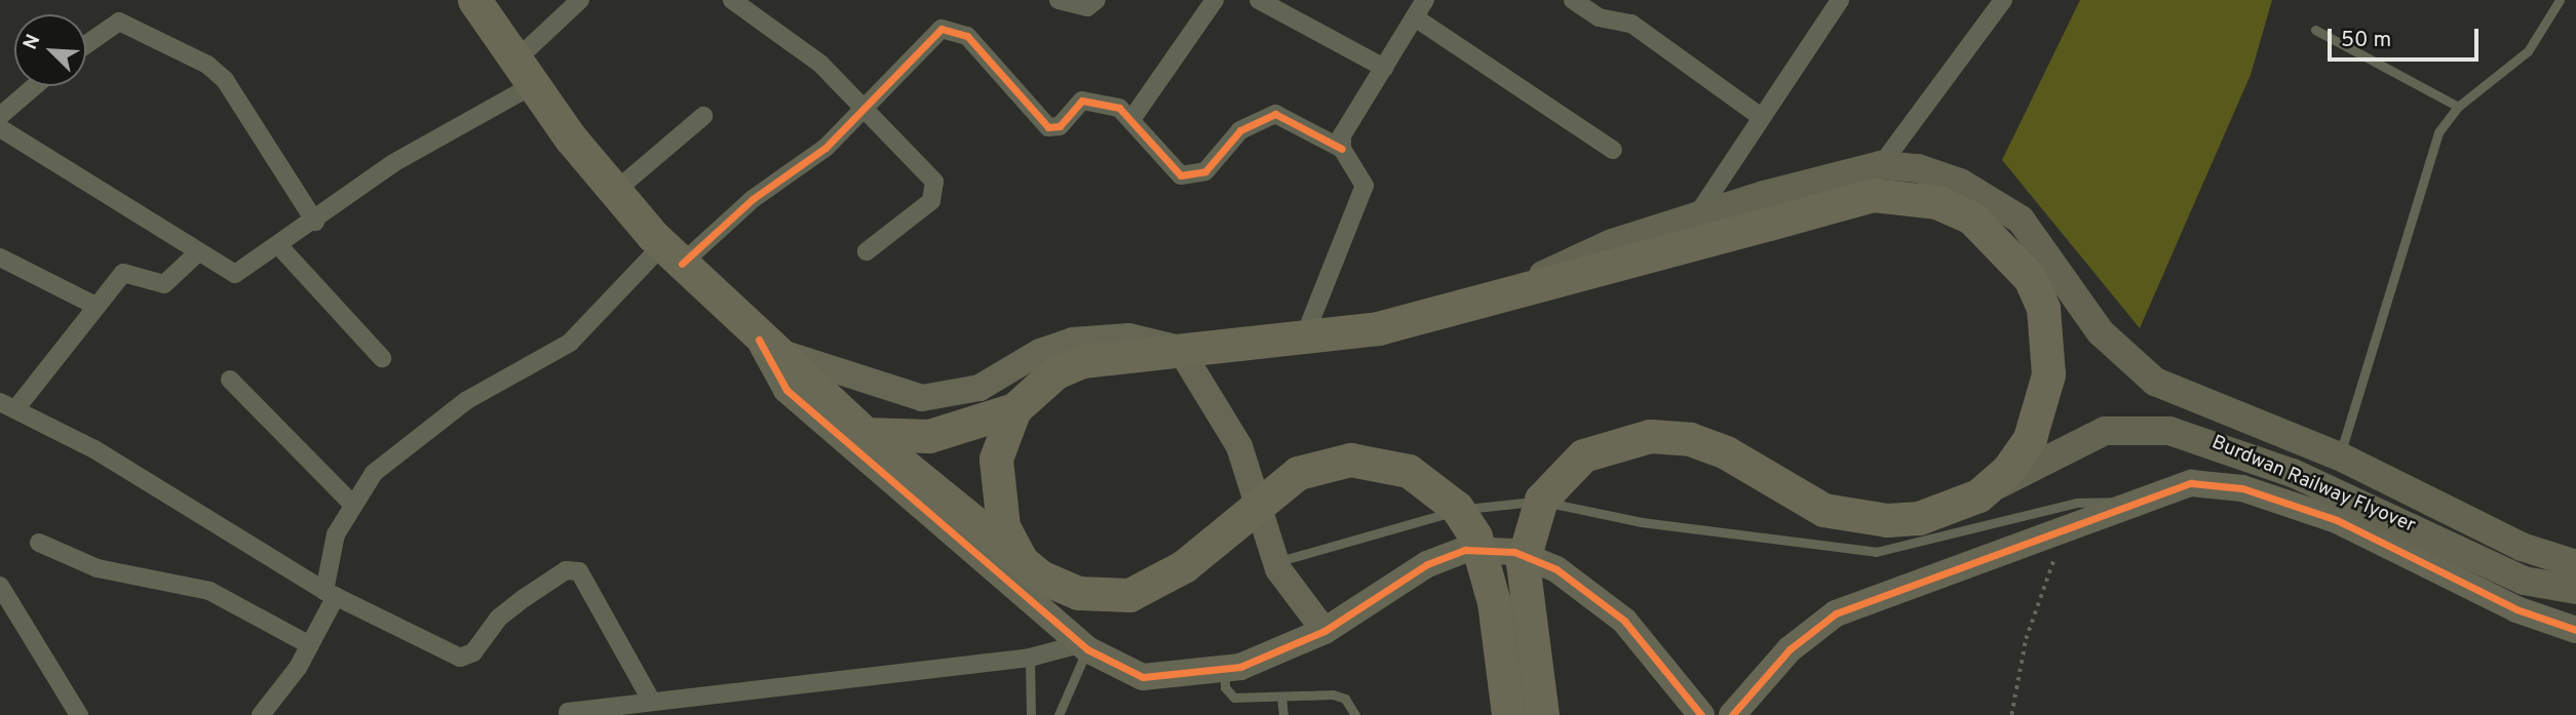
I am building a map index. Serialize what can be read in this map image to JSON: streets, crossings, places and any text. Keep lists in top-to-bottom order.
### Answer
{
  "streets": {
    "highway": ["Burdwan Railway Flyover"]
  },
  "scale_bar": "50 m",
  "north": "top left"
}
